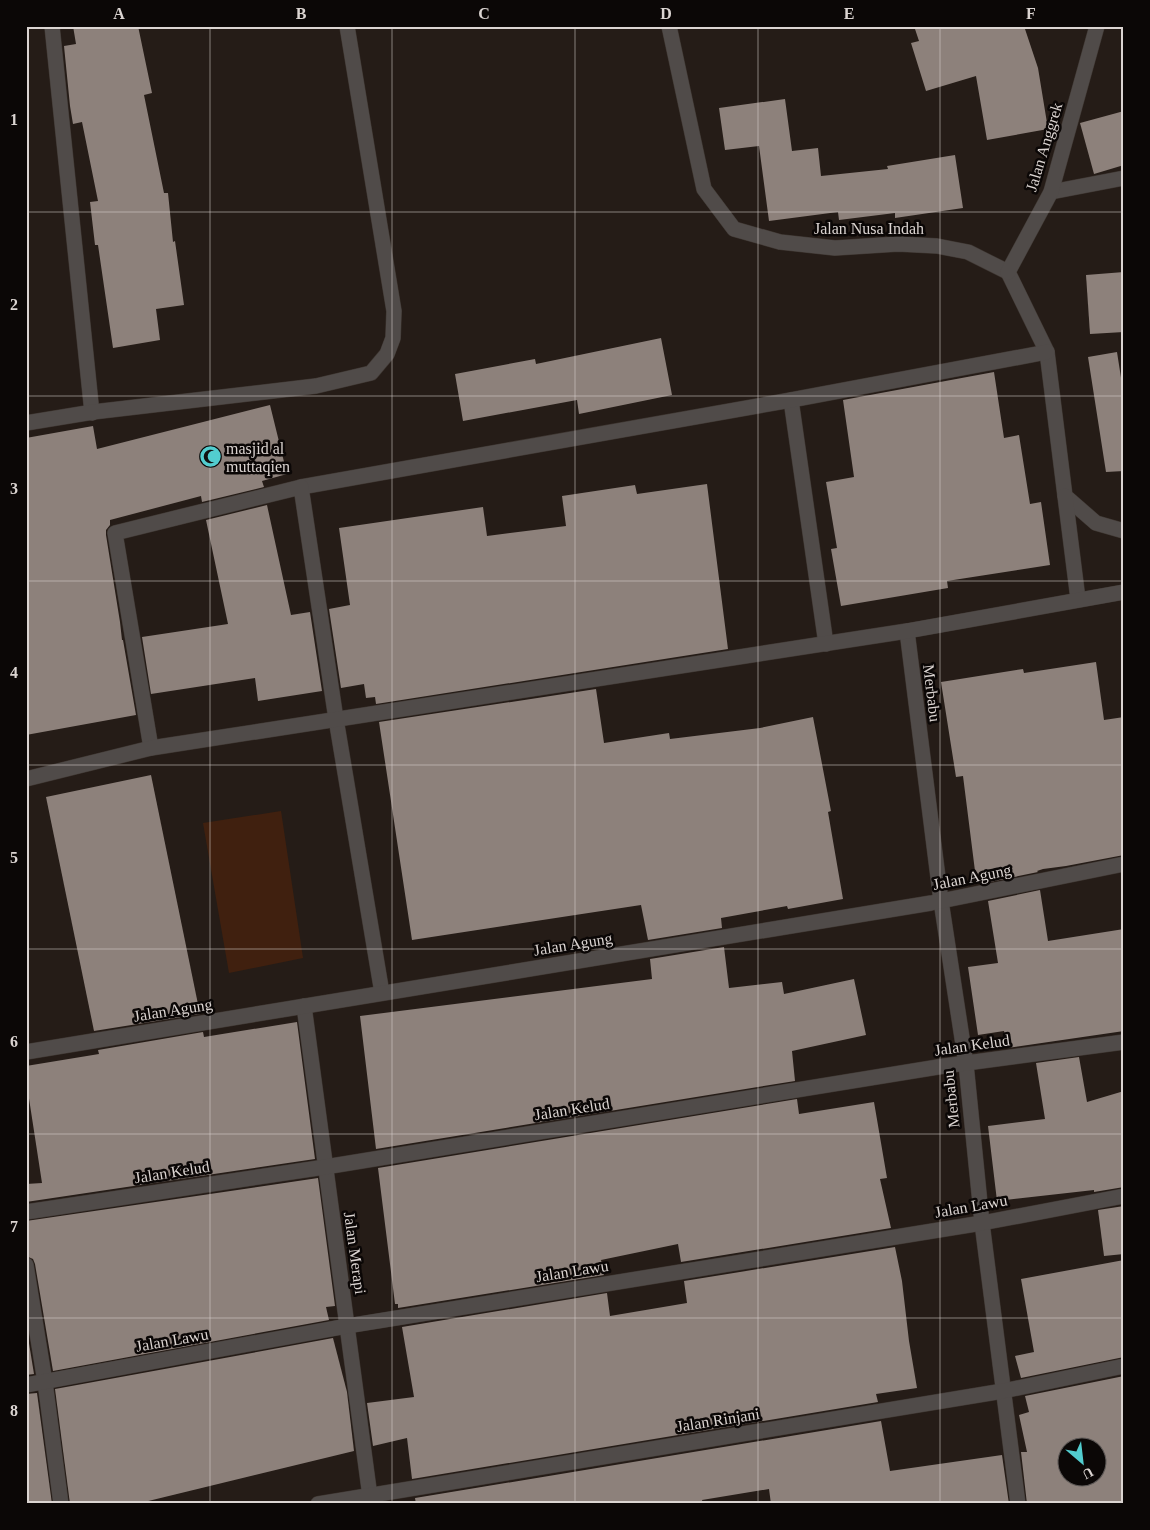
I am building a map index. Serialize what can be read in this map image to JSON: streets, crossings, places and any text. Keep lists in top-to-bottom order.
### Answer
{
  "streets": {
    "street": [
      "Jalan Anggrek",
      "Jalan Nusa Indah",
      "Merbabu",
      "Jalan Agung",
      "Jalan Kelud",
      "Jalan Lawu",
      "Jalan Merapi",
      "Jalan Rinjani"
    ]
  },
  "crossings": [
    ["Jalan Anggrek", "Jalan Nusa Indah"],
    ["Merbabu", "Jalan Agung"],
    ["Merbabu", "Jalan Kelud"],
    ["Merbabu", "Jalan Lawu"],
    ["Merbabu", "Jalan Rinjani"],
    ["Jalan Agung", "Jalan Merapi"],
    ["Jalan Kelud", "Jalan Merapi"],
    ["Jalan Lawu", "Jalan Merapi"],
    ["Jalan Merapi", "Jalan Rinjani"]
  ],
  "places": {
    "mosque": ["masjid al muttaqien"]
  },
  "north": "bottom right",
  "grid": {
    "columns": [
      "A",
      "B",
      "C",
      "D",
      "E",
      "F"
    ],
    "rows": [
      "1",
      "2",
      "3",
      "4",
      "5",
      "6",
      "7",
      "8"
    ]
  }
}
